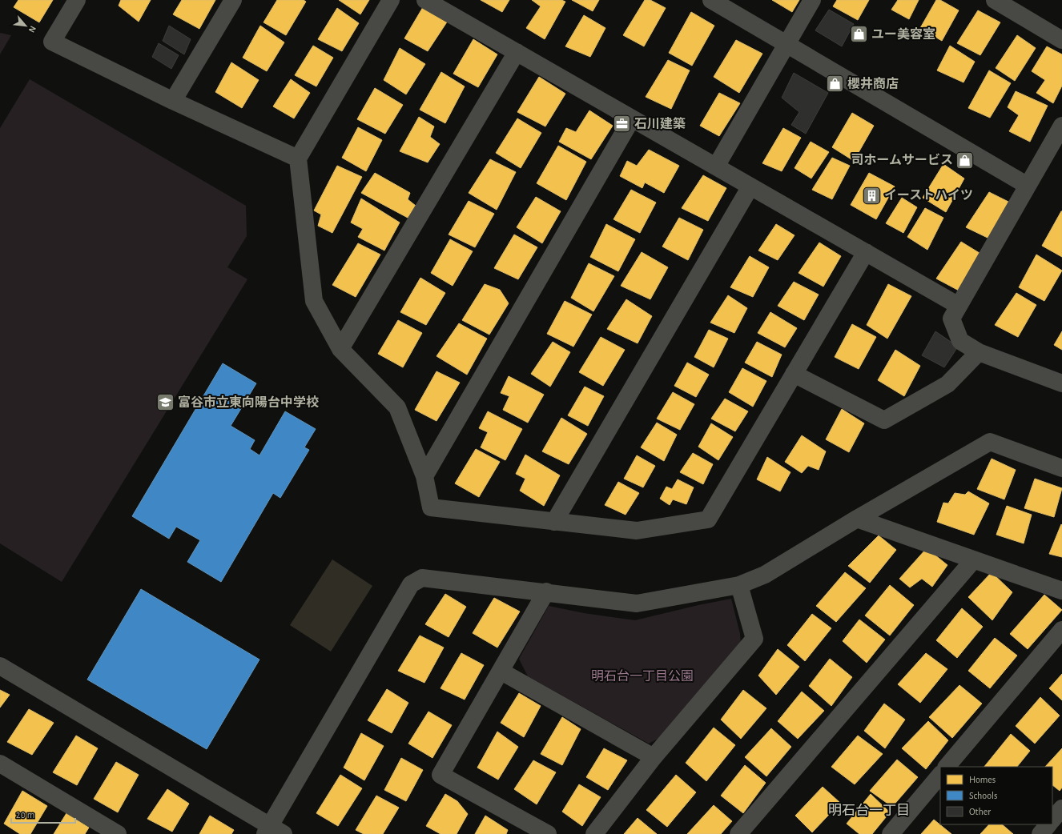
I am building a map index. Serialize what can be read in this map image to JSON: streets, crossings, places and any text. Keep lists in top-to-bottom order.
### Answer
{
  "districts": ["明石台一丁目"],
  "parks": ["明石台一丁目公園"],
  "places": {
    "shop": ["ユー美容室", "櫻井商店", "司ホームサービス"],
    "office": ["石川建築"],
    "building": ["イーストハイツ"],
    "school or university": ["富谷市立東向陽台中学校"]
  },
  "legend": ["Homes", "Schools", "Other"],
  "scale_bar": "20 m",
  "north": "bottom right"
}
